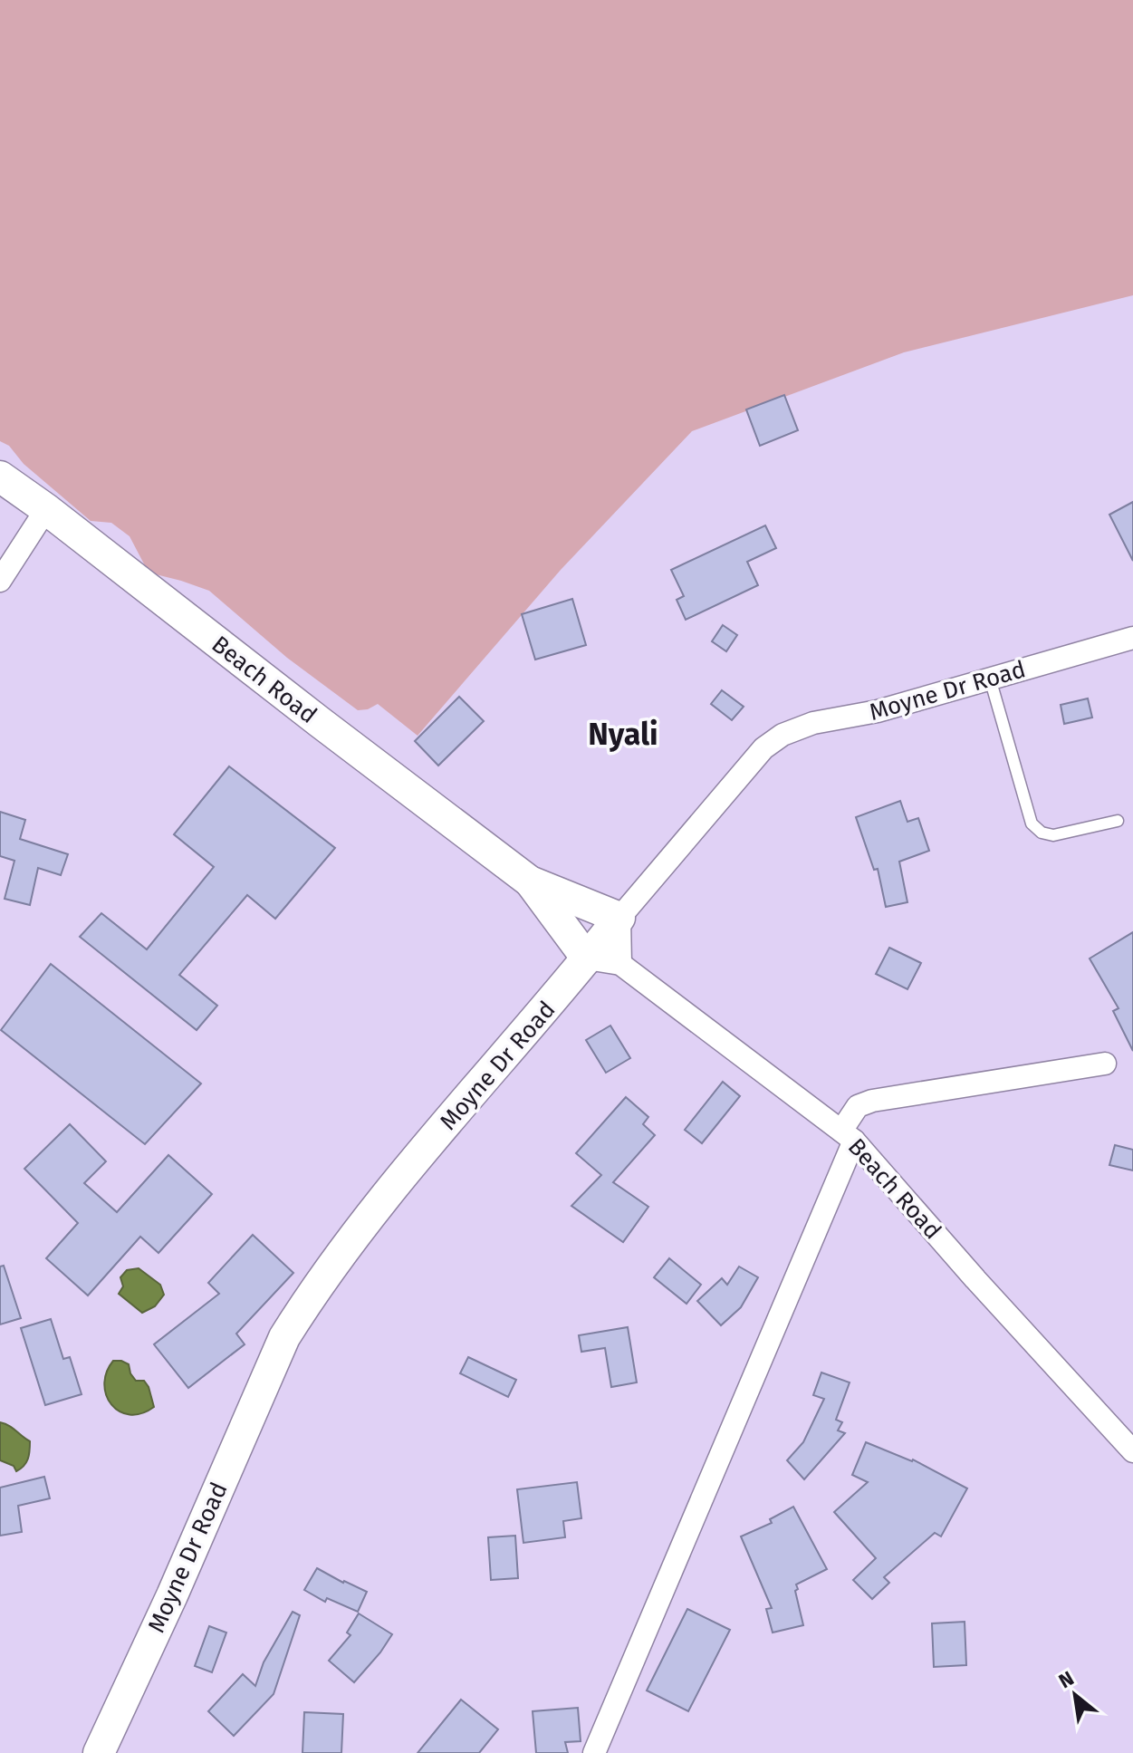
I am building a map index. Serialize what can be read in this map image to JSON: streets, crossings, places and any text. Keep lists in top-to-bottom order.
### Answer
{
  "streets": {
    "main road": ["Beach Road", "Moyne Dr Road"]
  },
  "crossings": [
    ["Beach Road", "Moyne Dr Road"]
  ],
  "districts": ["Nyali"],
  "north": "top left"
}
